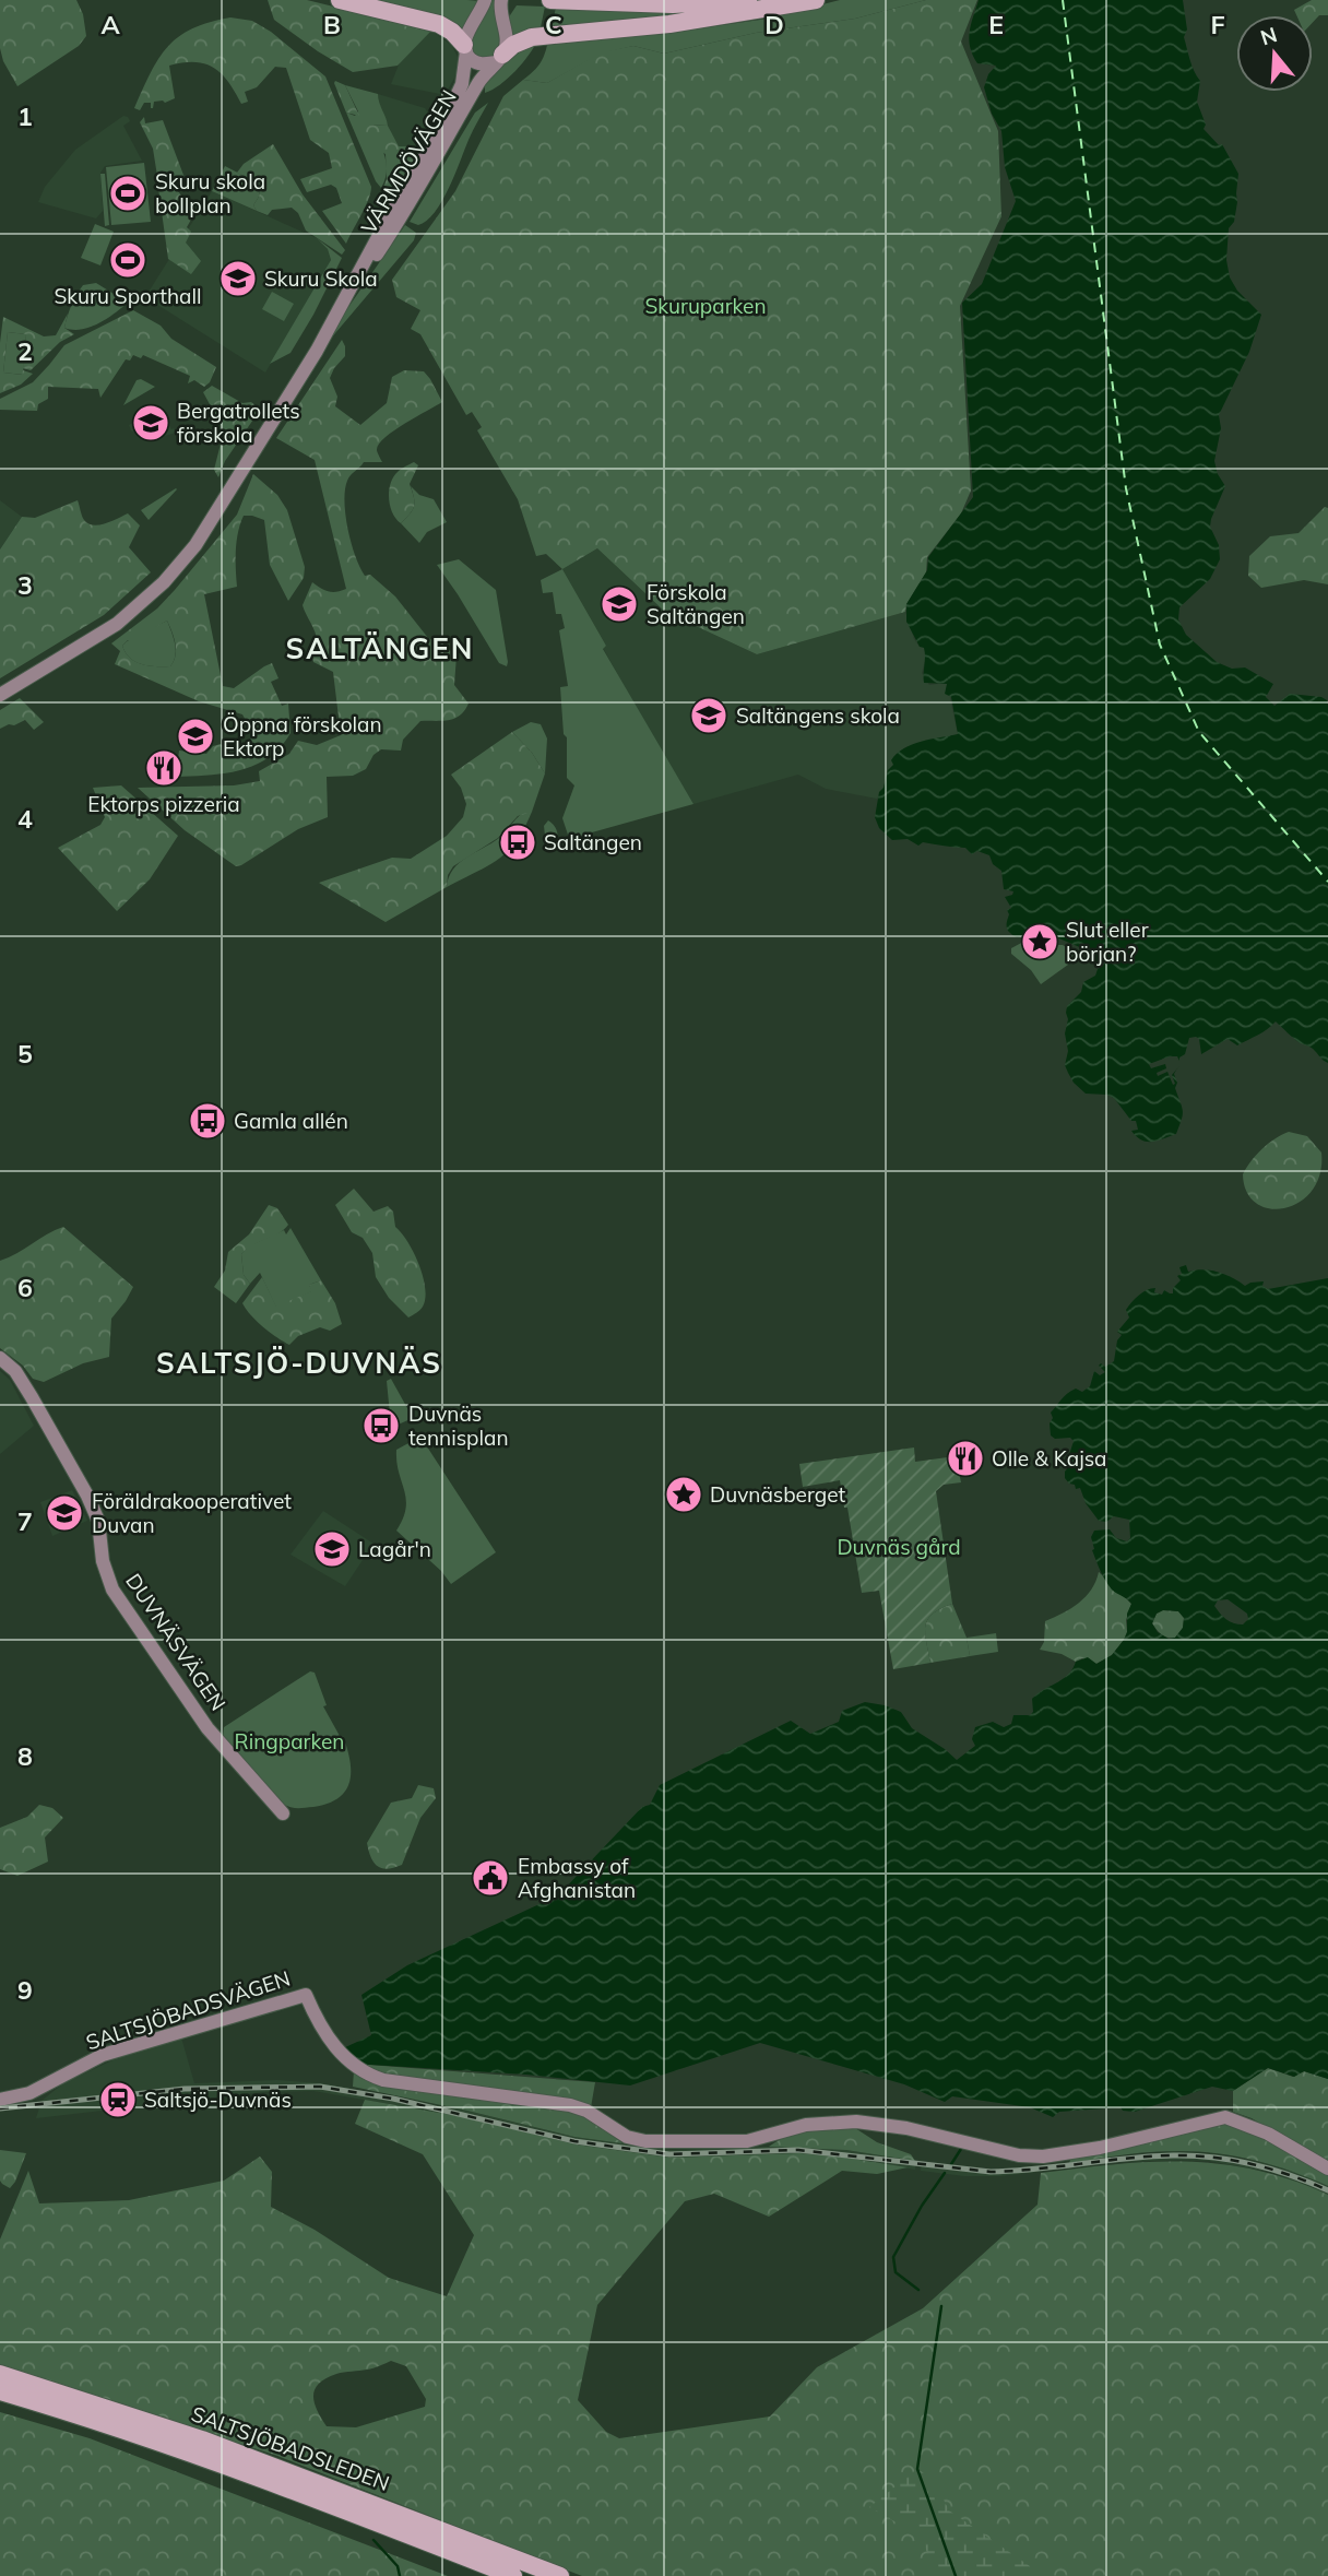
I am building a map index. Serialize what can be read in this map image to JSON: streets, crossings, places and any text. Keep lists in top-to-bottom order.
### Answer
{
  "streets": {
    "highway": ["SALTSJÖBADSLEDEN"],
    "street": ["VÄRMDÖVÄGEN", "DUVNÄSVÄGEN", "SALTSJÖBADSVÄGEN"]
  },
  "districts": ["SALTÄNGEN", "SALTSJÖ-DUVNÄS"],
  "parks": ["Skuruparken", "Duvnäs gård", "Ringparken"],
  "places": {
    "sports": ["Skuru skola bollplan", "Skuru Sporthall"],
    "school or university": [
      "Skuru Skola",
      "Bergatrollets förskola",
      "Förskola Saltängen",
      "Saltängens skola",
      "Öppna förskolan Ektorp",
      "Föräldrakooperativet Duvan",
      "Lagår'n"
    ],
    "restaurant": ["Ektorps pizzeria", "Olle & Kajsa"],
    "bus stop": ["Saltängen", "Gamla allén", "Duvnäs tennisplan"],
    "place": ["Slut eller början?", "Duvnäsberget"],
    "public building": ["Embassy of Afghanistan"],
    "station": ["Saltsjö-Duvnäs"]
  },
  "north": "top",
  "grid": {
    "columns": [
      "A",
      "B",
      "C",
      "D",
      "E",
      "F"
    ],
    "rows": [
      "1",
      "2",
      "3",
      "4",
      "5",
      "6",
      "7",
      "8",
      "9"
    ]
  }
}
